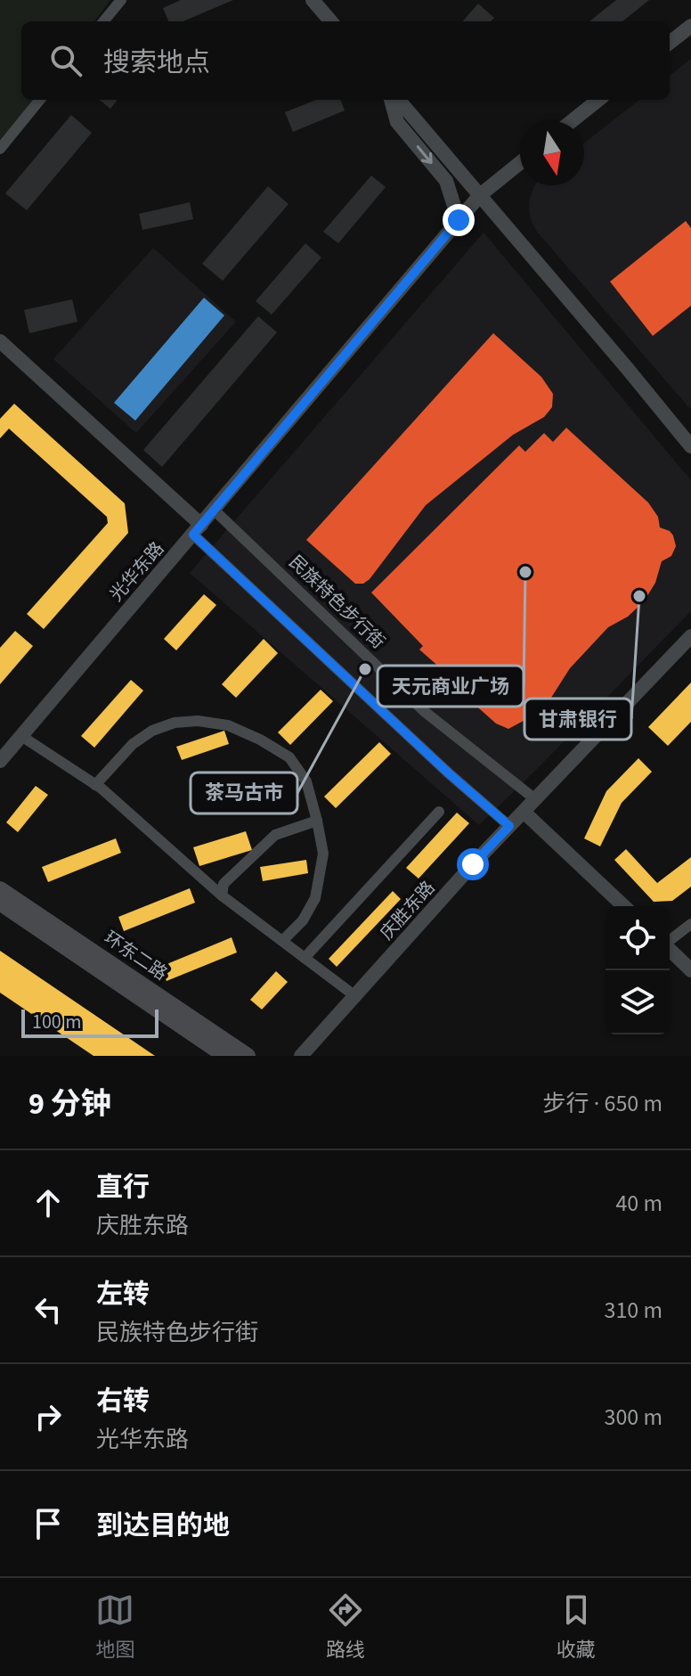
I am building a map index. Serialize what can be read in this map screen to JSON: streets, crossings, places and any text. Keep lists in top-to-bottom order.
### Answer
{
  "streets": {
    "main road": ["光华东路", "庆胜东路", "环东二路"],
    "street": ["民族特色步行街"]
  },
  "crossings": [
    ["光华东路", "民族特色步行街"],
    ["民族特色步行街", "庆胜东路"]
  ],
  "places": ["天元商业广场", "甘肃银行", "茶马古市"],
  "scale_bar": "100 m",
  "north": "bottom",
  "page": {
    "search": "搜索地点",
    "scale": "100 m",
    "heading": ["9 分钟", "步行 · 650 m"],
    "list": [
      ["直行", "庆胜东路", "40 m"],
      ["左转", "民族特色步行街", "310 m"],
      ["右转", "光华东路", "300 m"],
      "到达目的地"
    ],
    "nav": ["地图", "路线", "收藏"]
  }
}
